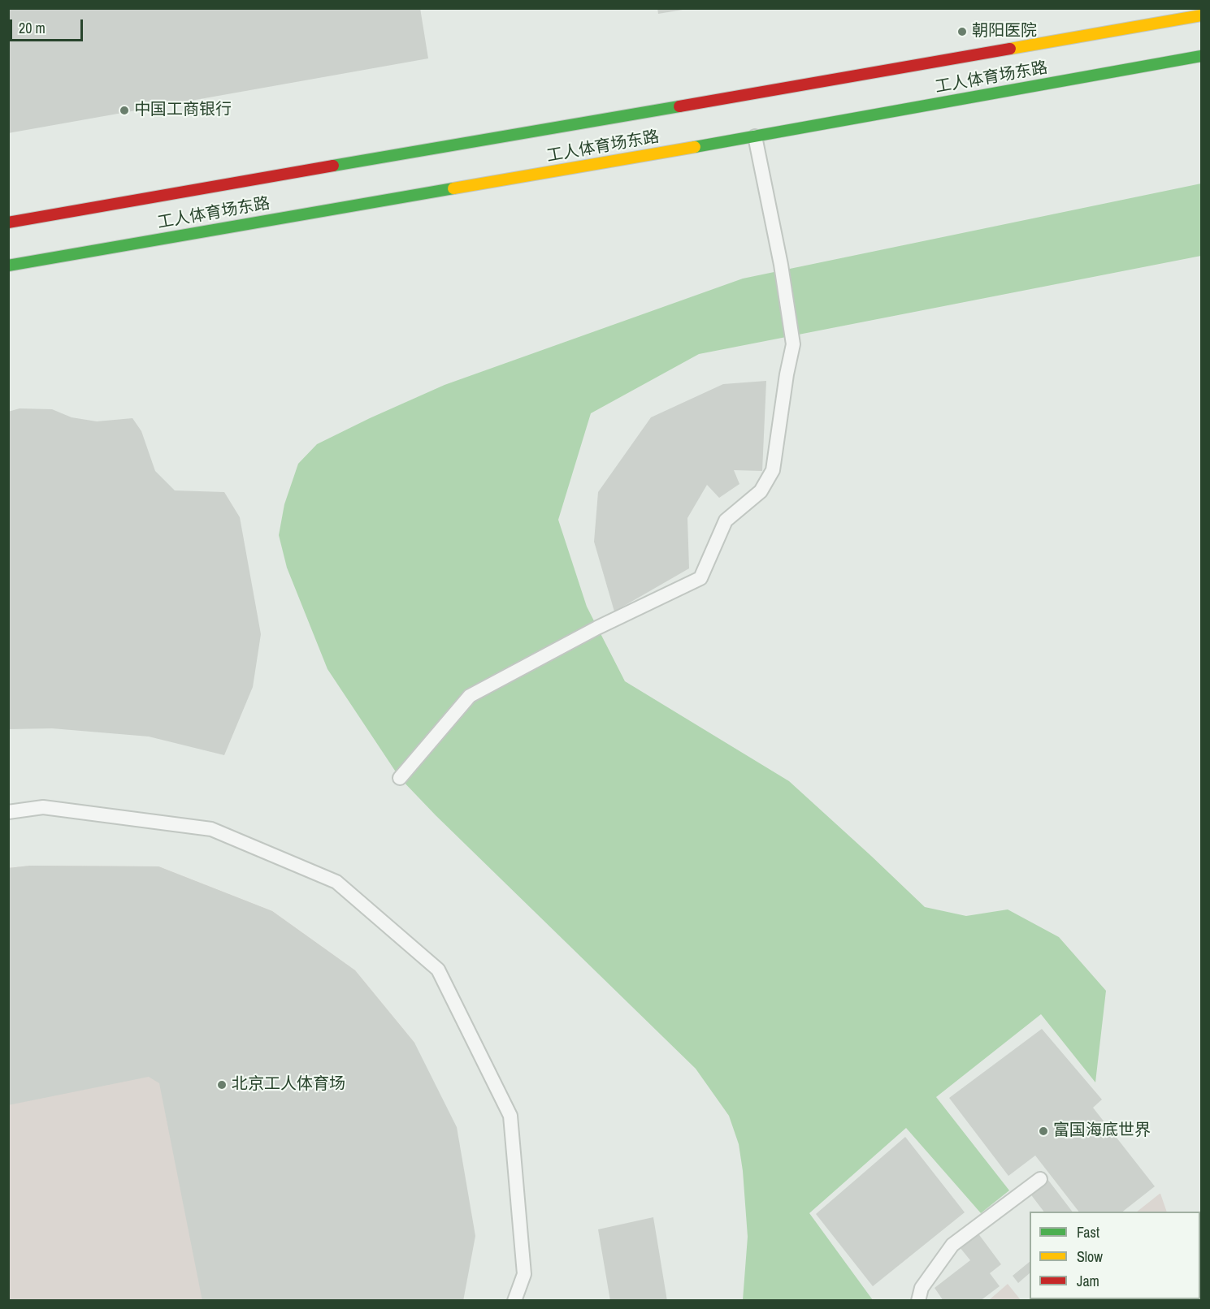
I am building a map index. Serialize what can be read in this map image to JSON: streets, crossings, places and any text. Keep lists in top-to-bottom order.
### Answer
{
  "streets": {
    "main road": ["工人体育场东路"]
  },
  "places": [
    "朝阳医院",
    "中国工商银行",
    "北京工人体育场",
    "富国海底世界"
  ],
  "legend": ["Fast", "Slow", "Jam"],
  "scale_bar": "20 m"
}
